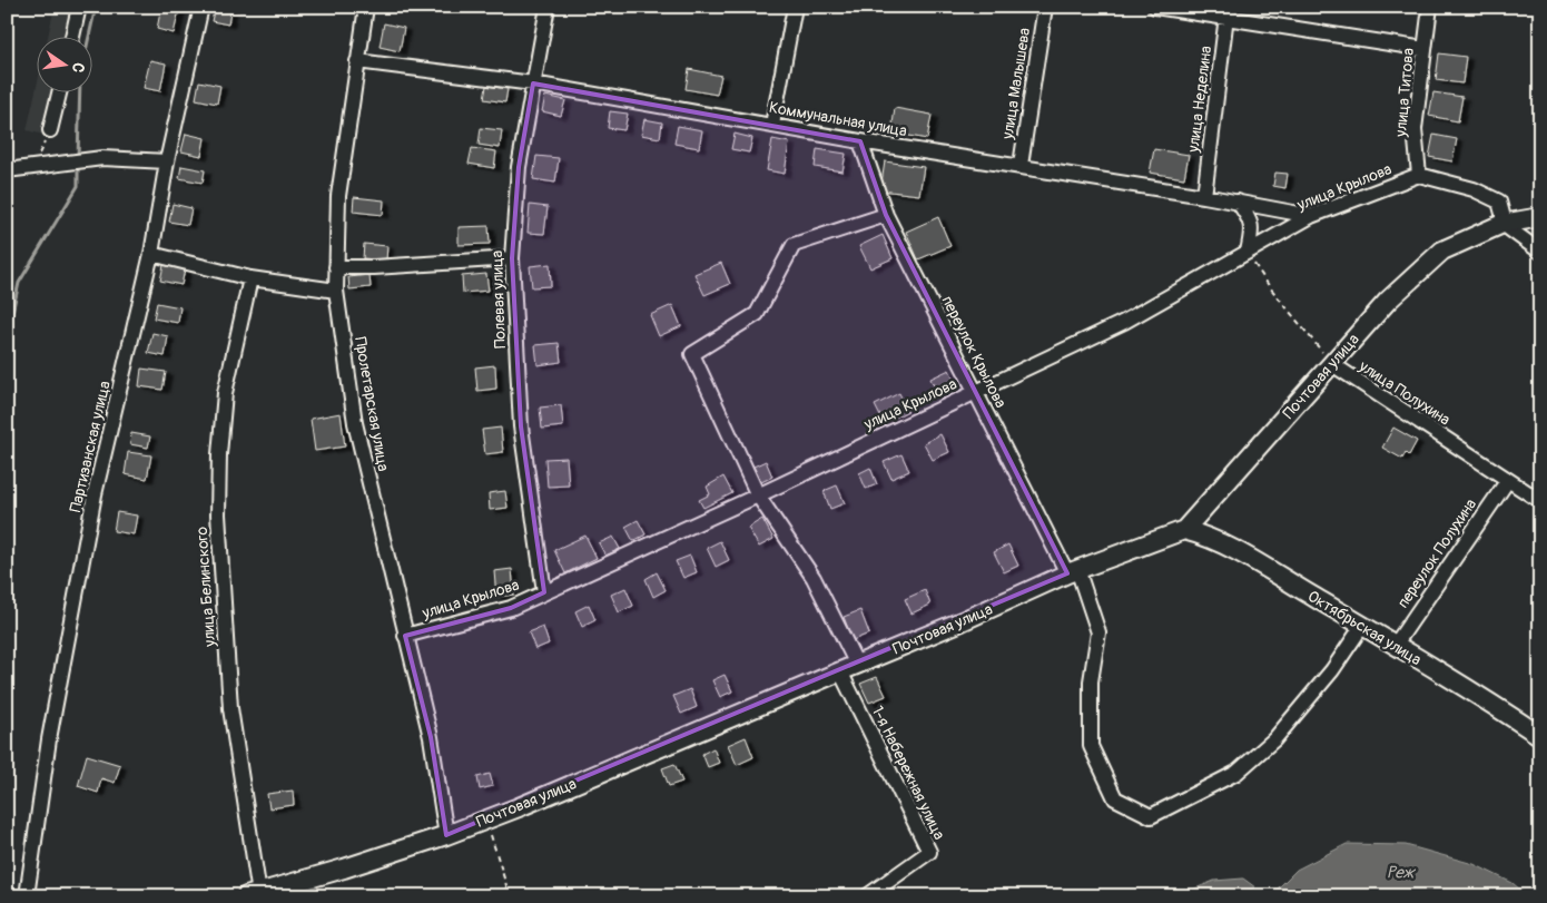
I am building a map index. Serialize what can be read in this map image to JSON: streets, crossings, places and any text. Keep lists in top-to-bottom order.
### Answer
{
  "streets": {
    "main road": ["Почтовая улица", "Октябрьская улица"],
    "street": [
      "улица Малышева",
      "улица Титова",
      "улица Неделина",
      "Коммунальная улица",
      "улица Крылова",
      "Полевая улица",
      "переулок Крылова",
      "улица Полухина",
      "Пролетарская улица",
      "Партизанская улица",
      "переулок Полухина",
      "улица Белинского",
      "1-я Набережная улица"
    ]
  },
  "crossings": [
    ["улица Малышева", "Коммунальная улица"],
    ["улица Титова", "улица Крылова"],
    ["улица Неделина", "Коммунальная улица"],
    ["Коммунальная улица", "улица Крылова"],
    ["Коммунальная улица", "Полевая улица"],
    ["Коммунальная улица", "переулок Крылова"],
    ["Коммунальная улица", "Пролетарская улица"],
    ["улица Крылова", "Полевая улица"],
    ["улица Крылова", "переулок Крылова"],
    ["улица Крылова", "Пролетарская улица"],
    ["переулок Крылова", "Почтовая улица"],
    ["переулок Крылова", "Октябрьская улица"],
    ["Почтовая улица", "улица Полухина"],
    ["Почтовая улица", "Пролетарская улица"],
    ["Почтовая улица", "улица Белинского"],
    ["Почтовая улица", "Октябрьская улица"],
    ["Почтовая улица", "1-я Набережная улица"],
    ["улица Полухина", "переулок Полухина"],
    ["переулок Полухина", "Октябрьская улица"]
  ],
  "water": ["Реж"],
  "north": "right"
}
